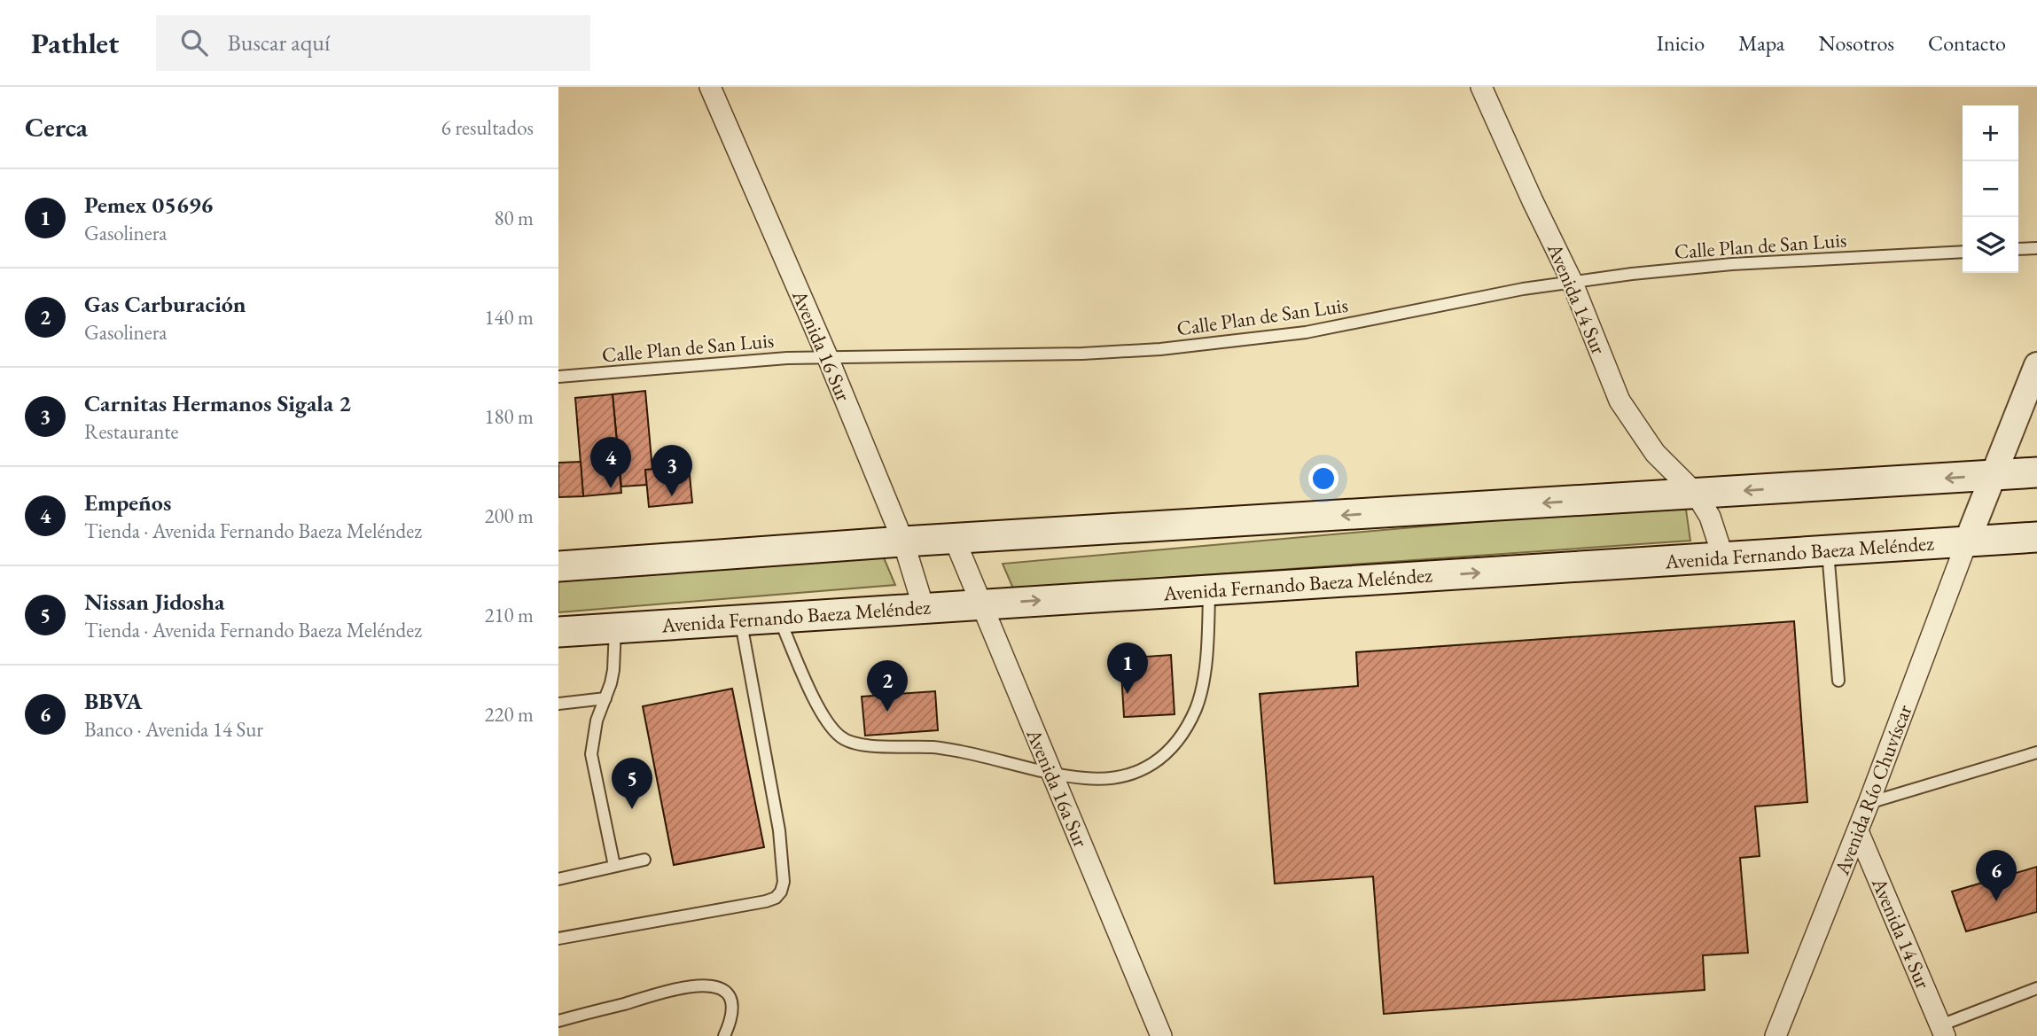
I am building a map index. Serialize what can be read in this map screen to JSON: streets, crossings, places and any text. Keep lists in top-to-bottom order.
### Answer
{
  "streets": {
    "main road": ["Avenida Fernando Baeza Meléndez"],
    "street": [
      "Avenida 14 Sur",
      "Avenida 16 Sur",
      "Avenida 16a Sur",
      "Avenida Río Chuvíscar"
    ],
    "lane": ["Calle Plan de San Luis"]
  },
  "crossings": [
    ["Calle Plan de San Luis", "Avenida 14 Sur"],
    ["Calle Plan de San Luis", "Avenida 16 Sur"],
    ["Avenida 14 Sur", "Avenida Fernando Baeza Meléndez"],
    ["Avenida 14 Sur", "Avenida Río Chuvíscar"],
    ["Avenida 16 Sur", "Avenida Fernando Baeza Meléndez"],
    ["Avenida Fernando Baeza Meléndez", "Avenida 16a Sur"],
    ["Avenida Fernando Baeza Meléndez", "Avenida Río Chuvíscar"]
  ],
  "page": {
    "header": "Pathlet",
    "search": "Buscar aquí",
    "nav": [
      "Inicio",
      "Mapa",
      "Nosotros",
      "Contacto"
    ],
    "heading": ["Cerca", "6 resultados"],
    "map_buttons": ["+", "−"],
    "list": [
      {
        "mark": "1",
        "name": "Pemex 05696",
        "note": "Gasolinera",
        "value": "80 m"
      },
      {
        "mark": "2",
        "name": "Gas Carburación",
        "note": "Gasolinera",
        "value": "140 m"
      },
      {
        "mark": "3",
        "name": "Carnitas Hermanos Sigala 2",
        "note": "Restaurante",
        "value": "180 m"
      },
      {
        "mark": "4",
        "name": "Empeños",
        "note": "Tienda · Avenida Fernando Baeza Meléndez",
        "value": "200 m"
      },
      {
        "mark": "5",
        "name": "Nissan Jidosha",
        "note": "Tienda · Avenida Fernando Baeza Meléndez",
        "value": "210 m"
      },
      {
        "mark": "6",
        "name": "BBVA",
        "note": "Banco · Avenida 14 Sur",
        "value": "220 m"
      }
    ],
    "pins": [
      "4",
      "3",
      "1",
      "2",
      "5",
      "6"
    ]
  }
}
